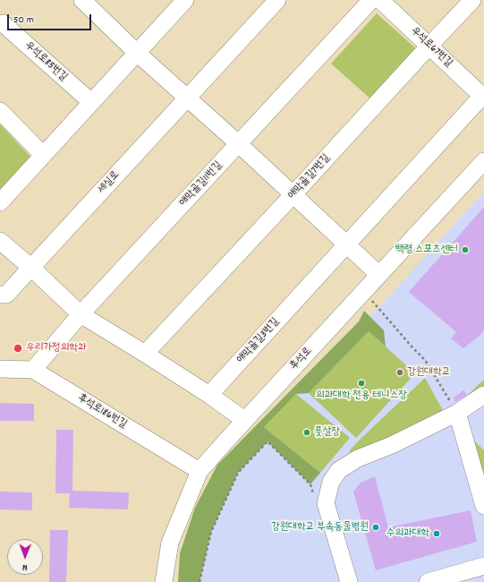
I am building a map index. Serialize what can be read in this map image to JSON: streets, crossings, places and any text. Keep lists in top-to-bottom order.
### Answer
{
  "streets": {
    "street": [
      "우석로67번길",
      "우석로85번길",
      "애막골길7번길",
      "세실로",
      "애막골길11번길",
      "애막골길3번길",
      "후석로",
      "후석로186번길"
    ]
  },
  "crossings": [
    ["우석로67번길", "애막골길7번길"],
    ["우석로67번길", "애막골길3번길"],
    ["애막골길11번길", "후석로186번길"],
    ["후석로", "후석로186번길"]
  ],
  "places": [
    "백령 스포츠센터",
    "우리가정의학과",
    "강원대학교",
    "의과대학 전용 테니스장",
    "풋살장",
    "강원대학교 부속동물병원",
    "수의과대학"
  ],
  "scale_bar": "50 m",
  "north": "bottom"
}
